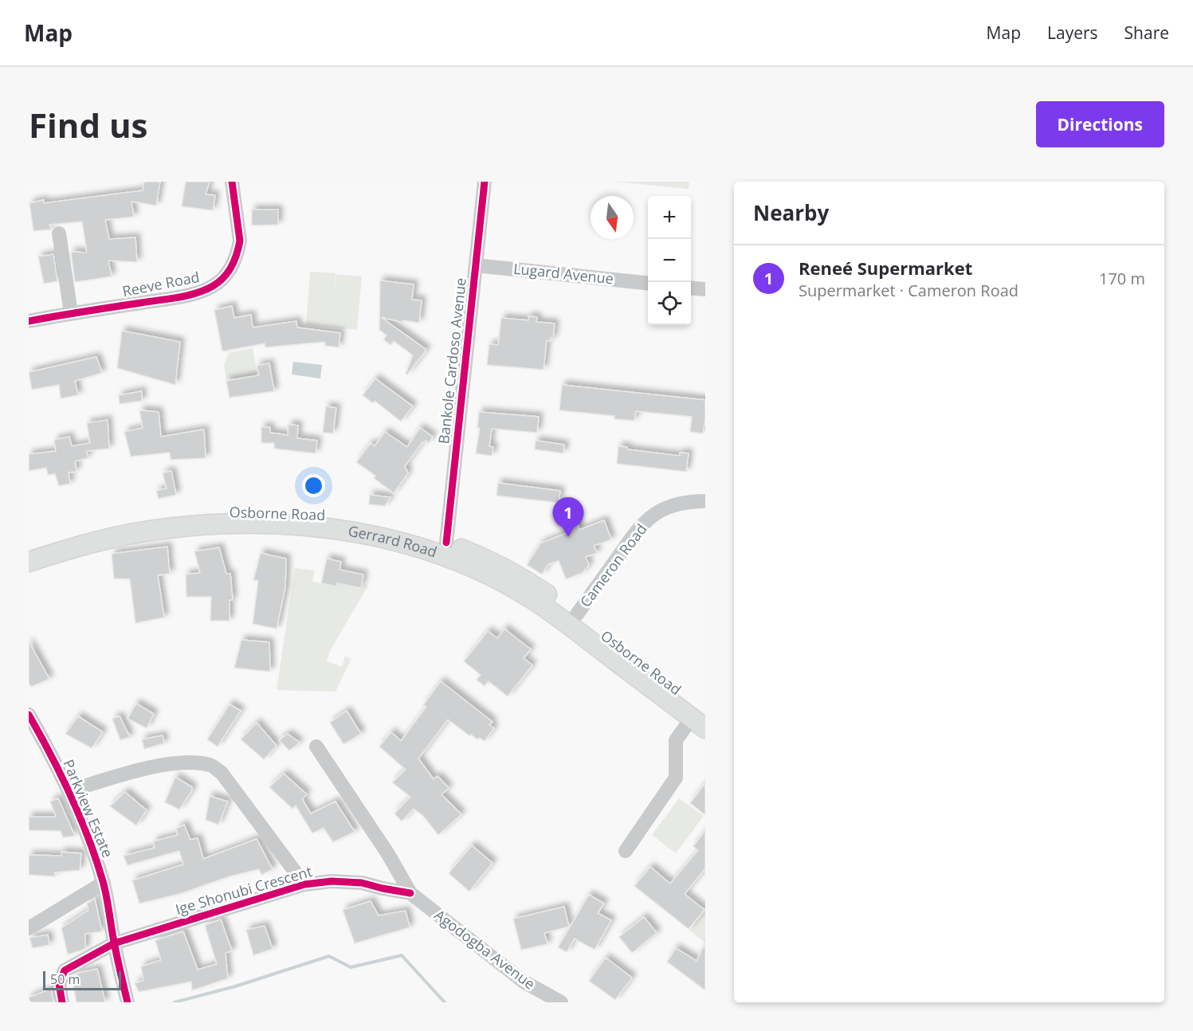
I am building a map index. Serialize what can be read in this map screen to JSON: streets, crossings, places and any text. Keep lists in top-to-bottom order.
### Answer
{
  "streets": {
    "main road": ["Osborne Road", "Gerrard Road"],
    "street": [
      "Lugard Avenue",
      "Reeve Road",
      "Bankole Cardoso Avenue",
      "Cameron Road",
      "Parkview Estate",
      "Ige Shonubi Crescent",
      "Agodogba Avenue"
    ]
  },
  "crossings": [
    ["Lugard Avenue", "Bankole Cardoso Avenue"],
    ["Bankole Cardoso Avenue", "Osborne Road"],
    ["Osborne Road", "Gerrard Road"],
    ["Osborne Road", "Cameron Road"],
    ["Parkview Estate", "Ige Shonubi Crescent"],
    ["Ige Shonubi Crescent", "Agodogba Avenue"]
  ],
  "scale_bar": "50 m",
  "north": "bottom",
  "page": {
    "header": "Map",
    "nav": ["Map", "Layers", "Share"],
    "buttons": "Directions",
    "title": "Find us",
    "heading": "Nearby",
    "map_buttons": ["+", "−"],
    "list": [
      {
        "mark": "1",
        "name": "Reneé Supermarket",
        "note": "Supermarket · Cameron Road",
        "value": "170 m"
      }
    ],
    "pins": "1",
    "scale": "50 m"
  }
}
